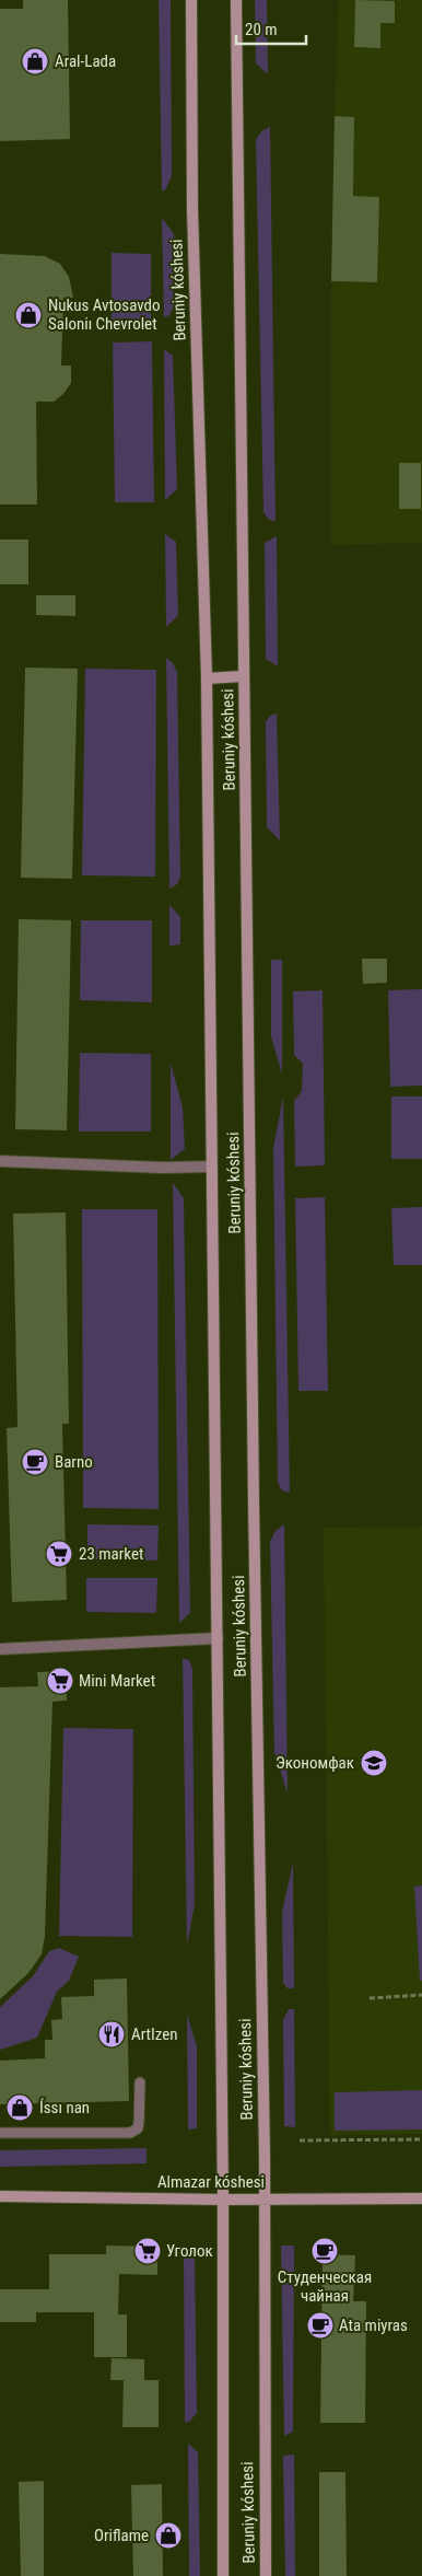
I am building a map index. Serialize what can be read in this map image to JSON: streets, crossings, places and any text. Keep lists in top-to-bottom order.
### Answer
{
  "streets": {
    "street": ["Beruniy kóshesi", "Almazar kóshesi"]
  },
  "crossings": [
    ["Beruniy kóshesi", "Almazar kóshesi"]
  ],
  "places": {
    "shop": [
      "Aral-Lada",
      "Nukus Avtosavdo Saloniı Chevrolet",
      "Íssı nan",
      "Oriflame"
    ],
    "cafe": ["Barno", "Студенческая чайная", "Ata miyras"],
    "supermarket": ["23 market", "Mini Market", "Уголок"],
    "school or university": ["Экономфак"],
    "restaurant": ["ArtIzen"]
  },
  "scale_bar": "20 m"
}
